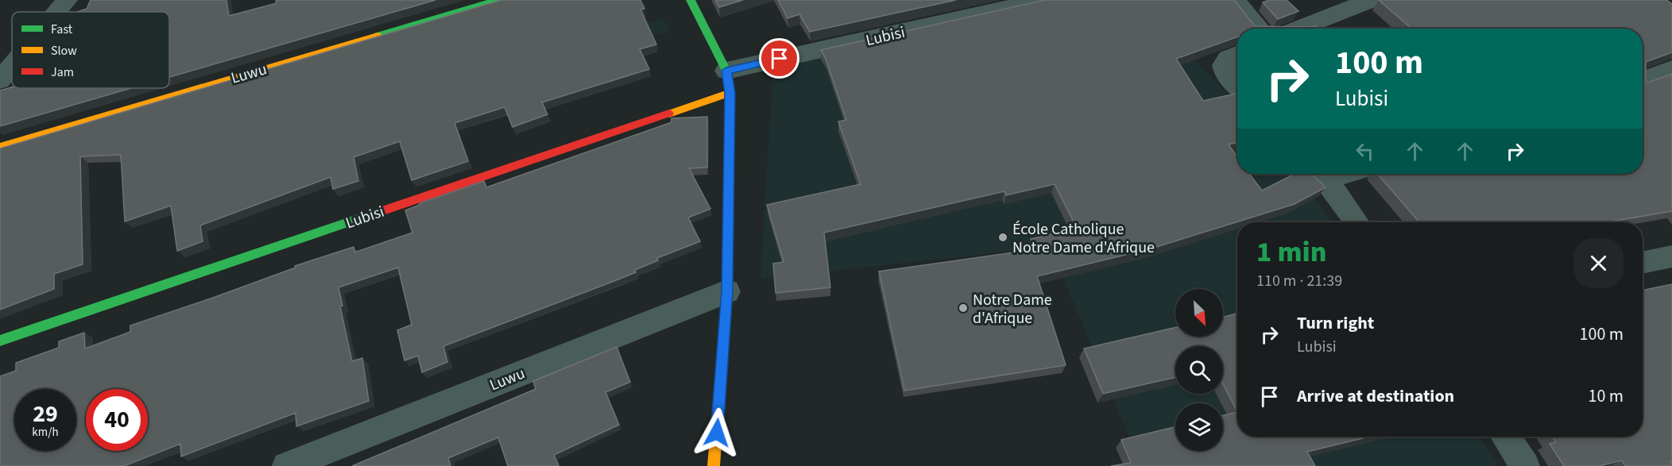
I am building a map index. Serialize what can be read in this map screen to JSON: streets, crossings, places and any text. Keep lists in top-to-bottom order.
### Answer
{
  "streets": {
    "street": ["Lubisi", "Luwu"]
  },
  "places": ["École Catholique Notre Dame d'Afrique", "Notre Dame d'Afrique"],
  "legend": ["Fast", "Slow", "Jam"],
  "north": "bottom right",
  "page": {
    "turn": ["100 m", "Lubisi"],
    "heading": ["1 min", "110 m · 21:39"],
    "list": [
      {
        "name": "Turn right",
        "note": "Lubisi",
        "value": "100 m"
      },
      {
        "name": "Arrive at destination",
        "value": "10 m"
      }
    ],
    "speed": "29 km/h",
    "limit": "40"
  }
}
